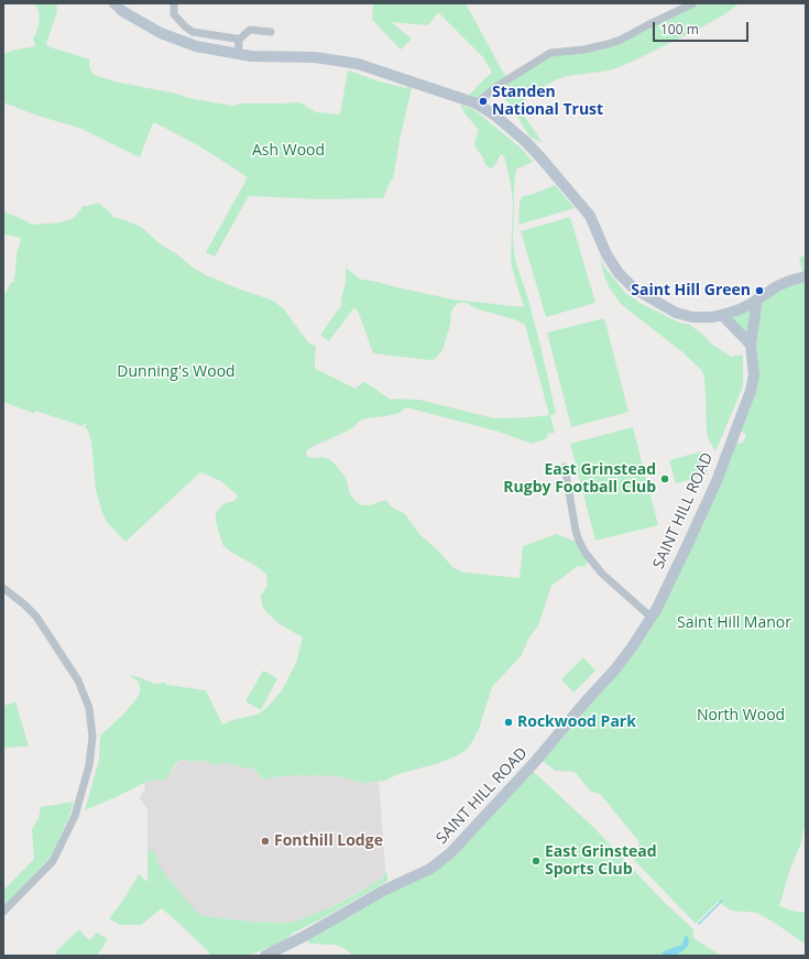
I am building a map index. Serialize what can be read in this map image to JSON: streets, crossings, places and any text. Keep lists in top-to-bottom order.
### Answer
{
  "streets": {
    "street": ["SAINT HILL ROAD"]
  },
  "parks": [
    "Ash Wood",
    "Dunning's Wood",
    "Saint Hill Manor",
    "North Wood"
  ],
  "places": [
    "Standen National Trust",
    "Saint Hill Green",
    "East Grinstead Rugby Football Club",
    "Rockwood Park",
    "Fonthill Lodge",
    "East Grinstead Sports Club"
  ],
  "scale_bar": "100 m"
}
